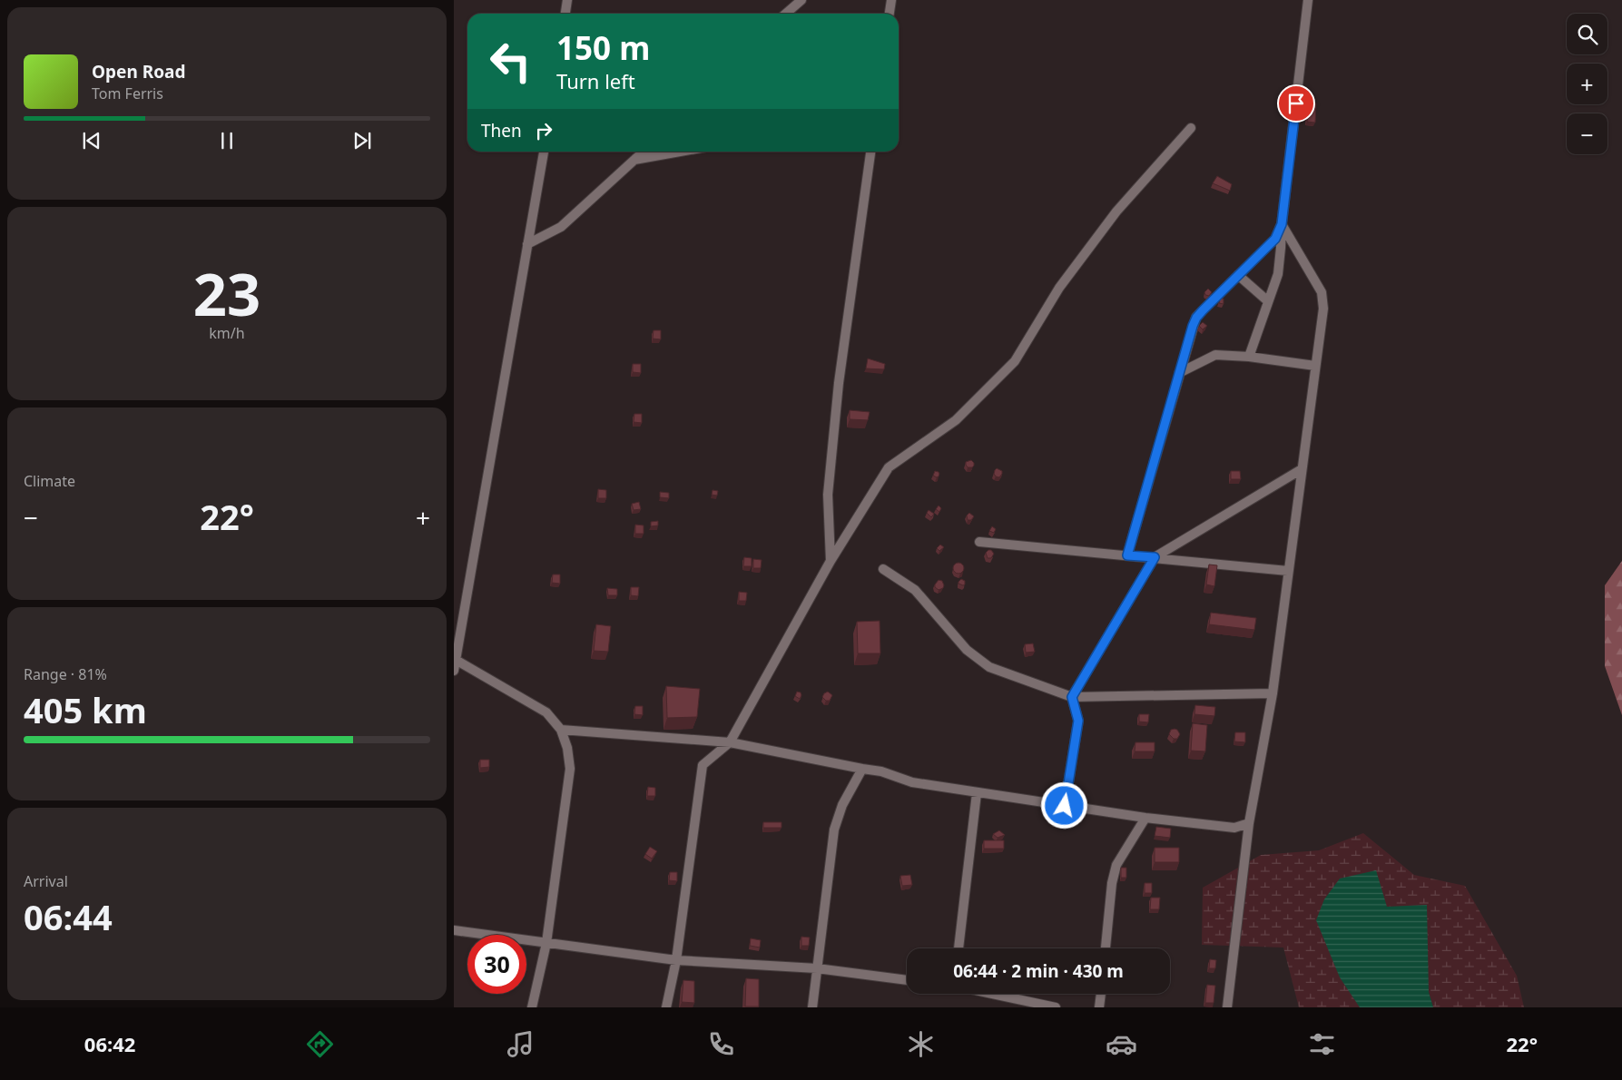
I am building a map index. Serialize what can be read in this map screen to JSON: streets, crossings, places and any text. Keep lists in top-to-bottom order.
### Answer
{
  "page": {
    "map_buttons": ["+", "−"],
    "turn": ["150 m", "Turn left"],
    "song": ["Open Road", "Tom Ferris"],
    "then": "Then",
    "tile": [
      ["23", "km/h"],
      "Climate",
      ["Range · 81%", "405 km"],
      ["Arrival", "06:44"]
    ],
    "heat": ["−", "22°", "+"],
    "limit": "30",
    "trip": "06:44 · 2 min · 430 m",
    "tabs": ["06:42", "22°"]
  }
}
